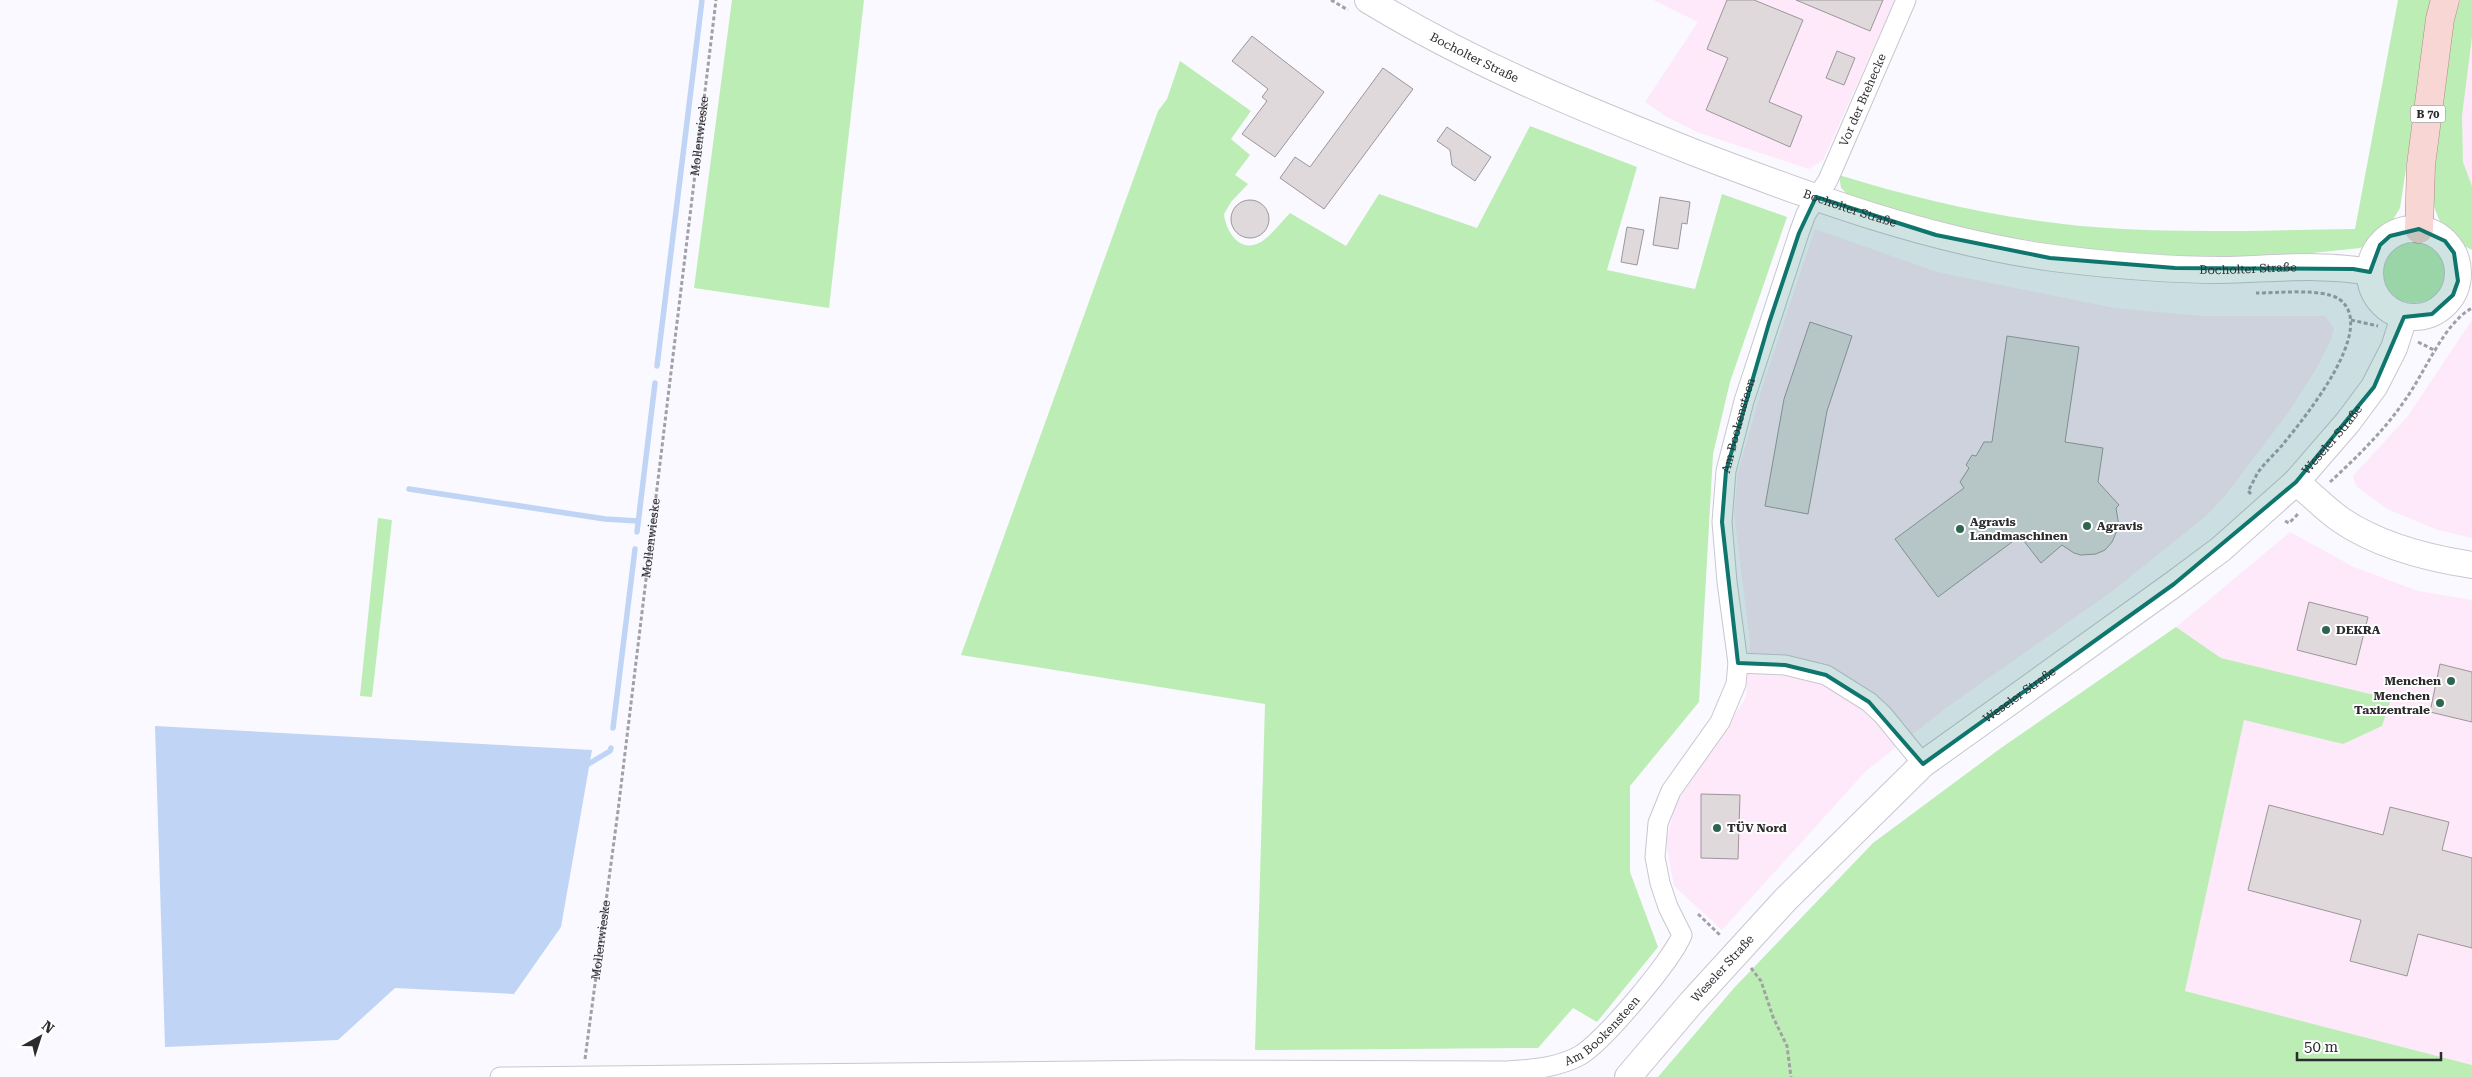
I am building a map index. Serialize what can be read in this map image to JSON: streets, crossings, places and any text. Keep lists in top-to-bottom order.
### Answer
{
  "streets": {
    "main road": ["Bocholter Straße", "B 70", "Weseler Straße"],
    "street": ["Vor der Brehecke", "Am Bookensteen"],
    "path": ["Mollenwieske"]
  },
  "crossings": [
    ["Bocholter Straße", "Vor der Brehecke"],
    ["Bocholter Straße", "B 70"],
    ["Bocholter Straße", "Am Bookensteen"],
    ["Bocholter Straße", "Weseler Straße"],
    ["Vor der Brehecke", "Am Bookensteen"],
    ["B 70", "Weseler Straße"],
    ["Mollenwieske", "Am Bookensteen"]
  ],
  "places": [
    "Agravis",
    "Agravis Landmaschinen",
    "DEKRA",
    "Menchen",
    "Menchen Taxizentrale",
    "TÜV Nord"
  ],
  "scale_bar": "50 m",
  "north": "top right"
}
